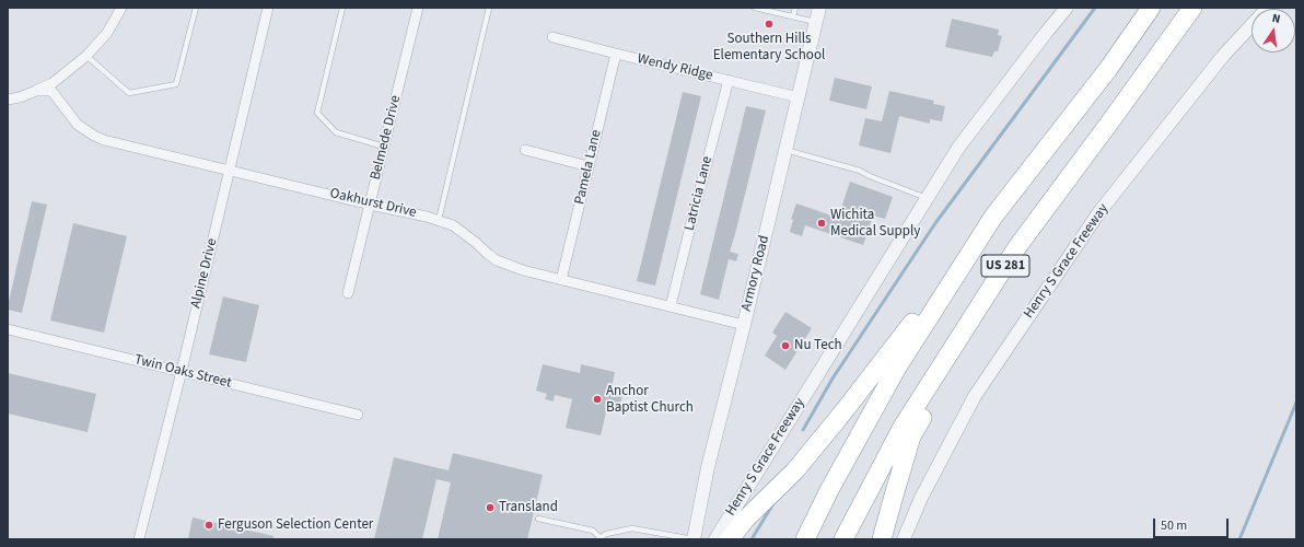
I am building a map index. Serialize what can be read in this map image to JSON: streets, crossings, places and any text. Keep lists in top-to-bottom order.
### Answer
{
  "streets": {
    "highway": ["US 281"],
    "street": [
      "Wendy Ridge",
      "Belmede Drive",
      "Pamela Lane",
      "Latricia Lane",
      "Oakhurst Drive",
      "Henry S Grace Freeway",
      "Alpine Drive",
      "Armory Road",
      "Twin Oaks Street"
    ]
  },
  "crossings": [
    ["Wendy Ridge", "Pamela Lane"],
    ["Wendy Ridge", "Latricia Lane"],
    ["Wendy Ridge", "Armory Road"],
    ["Belmede Drive", "Oakhurst Drive"],
    ["Pamela Lane", "Oakhurst Drive"],
    ["Latricia Lane", "Oakhurst Drive"],
    ["Oakhurst Drive", "Alpine Drive"],
    ["Oakhurst Drive", "Armory Road"],
    ["Alpine Drive", "Twin Oaks Street"]
  ],
  "places": [
    "Southern Hills Elementary School",
    "Wichita Medical Supply",
    "Nu Tech",
    "Anchor Baptist Church",
    "Transland",
    "Ferguson Selection Center"
  ],
  "scale_bar": "50 m",
  "north": "top"
}
